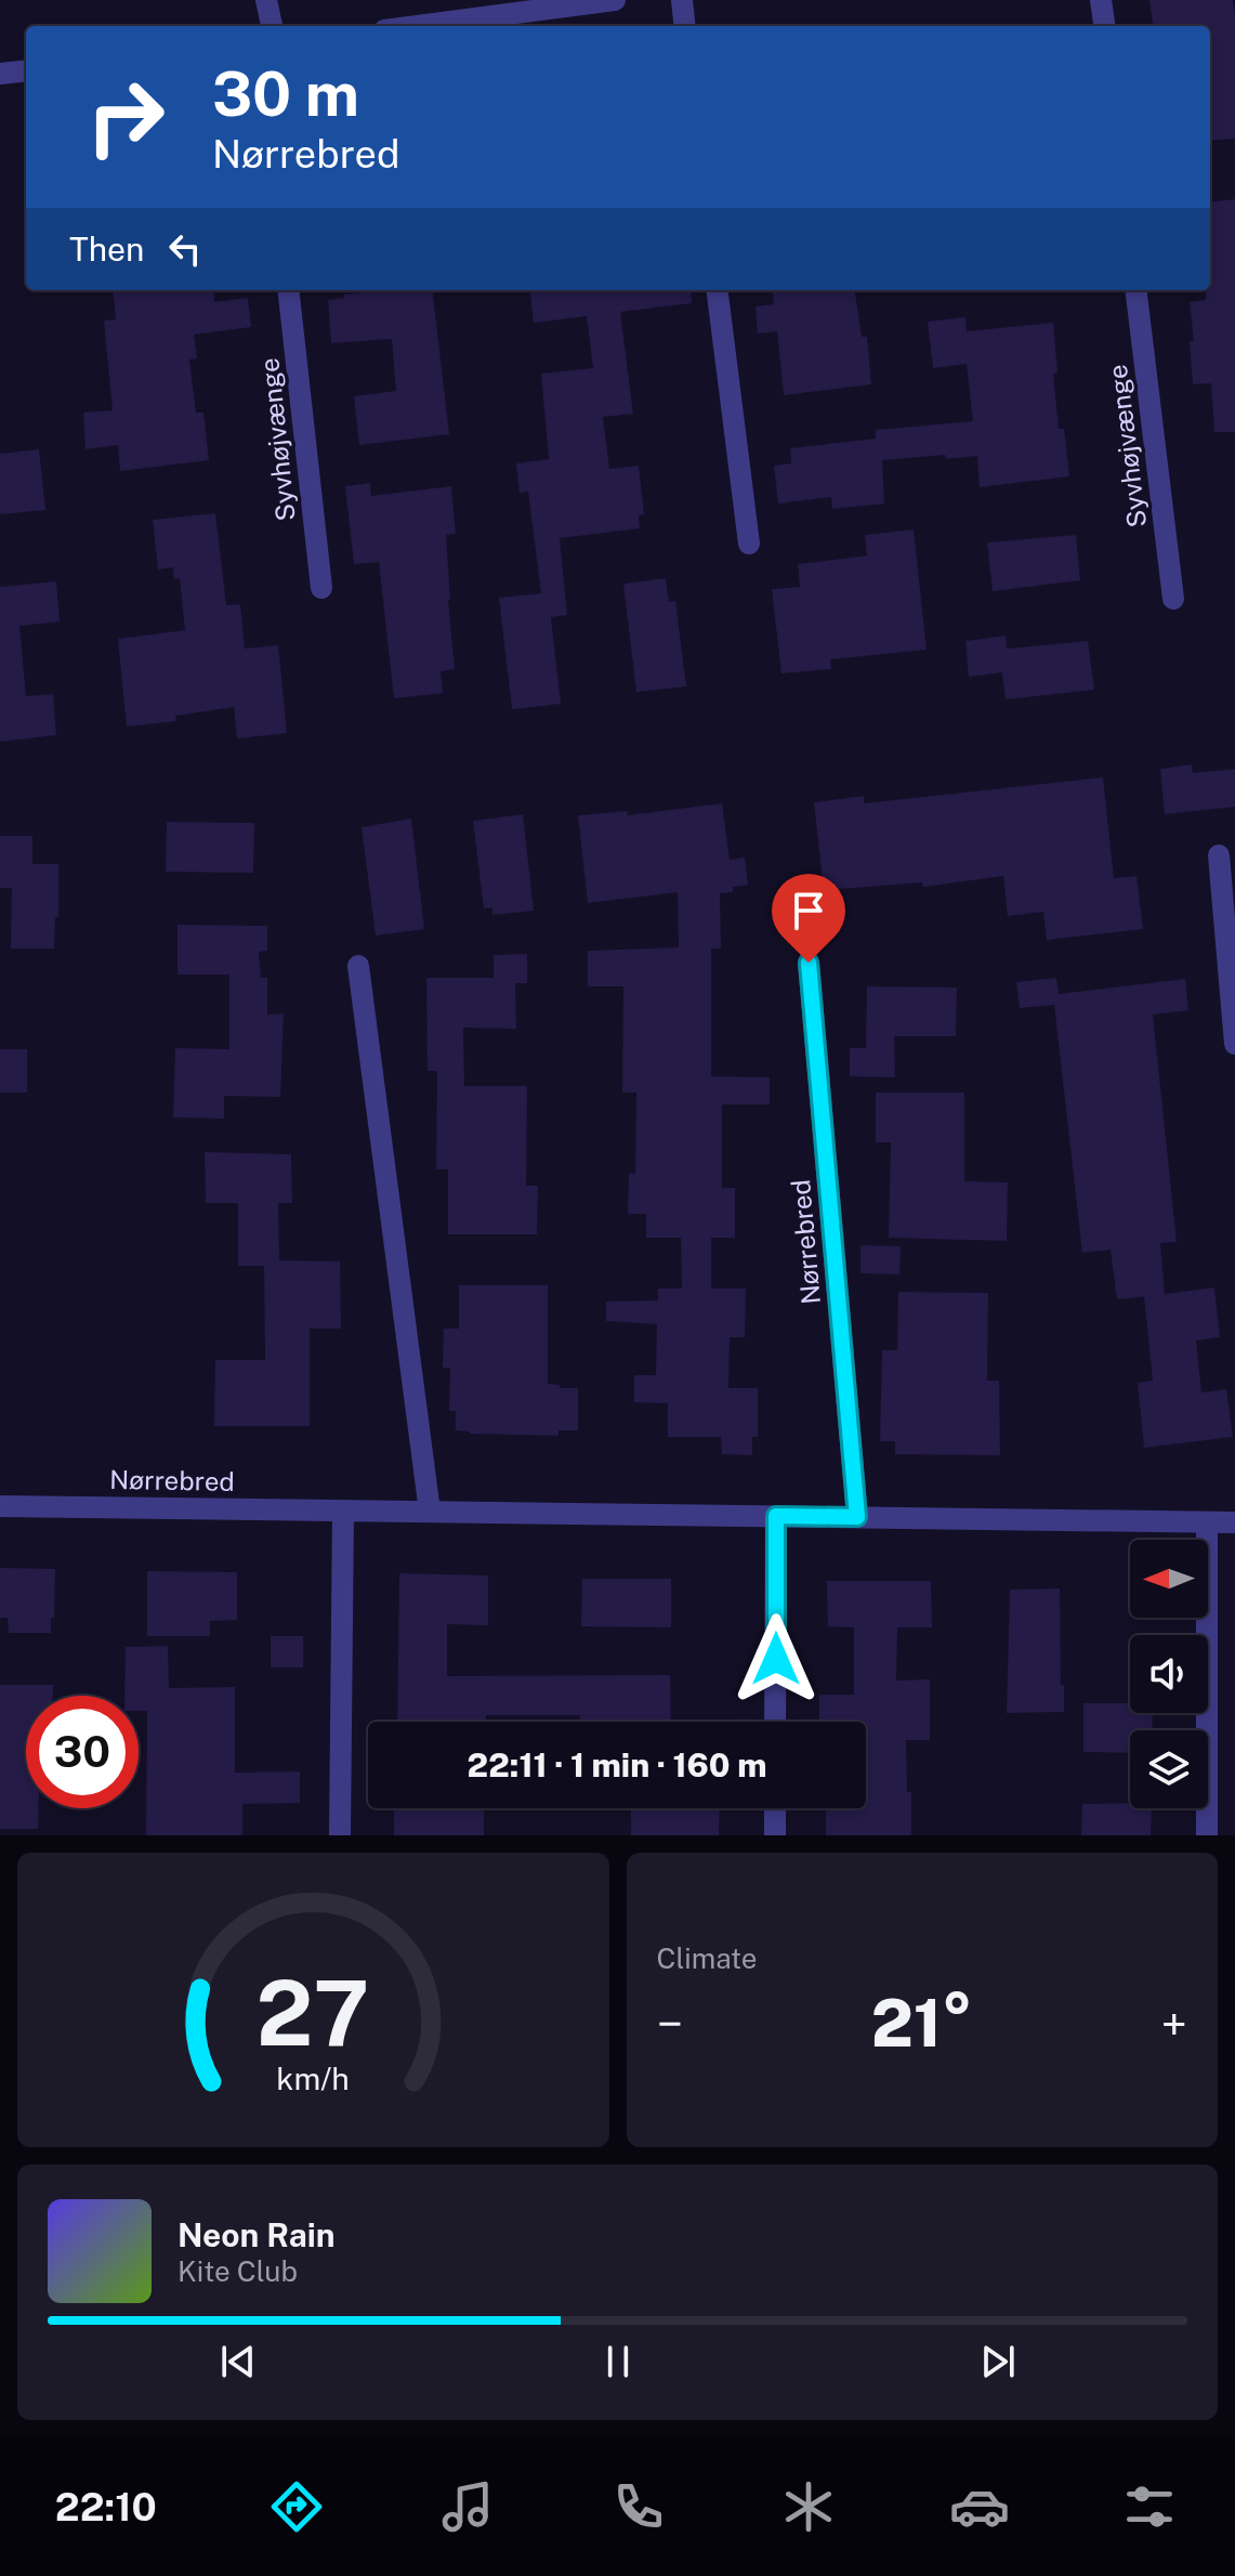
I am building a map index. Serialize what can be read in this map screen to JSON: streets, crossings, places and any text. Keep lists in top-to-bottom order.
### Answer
{
  "streets": {
    "street": ["Syvhøjvænge", "Nørrebred"]
  },
  "north": "left",
  "page": {
    "turn": ["30 m", "Nørrebred"],
    "then": "Then",
    "limit": "30",
    "trip": "22:11 · 1 min · 160 m",
    "tile": "Climate",
    "heat": ["−", "21°", "+"],
    "song": ["Neon Rain", "Kite Club"],
    "tabs": "22:10",
    "gauge": ["27", "km/h"]
  }
}
